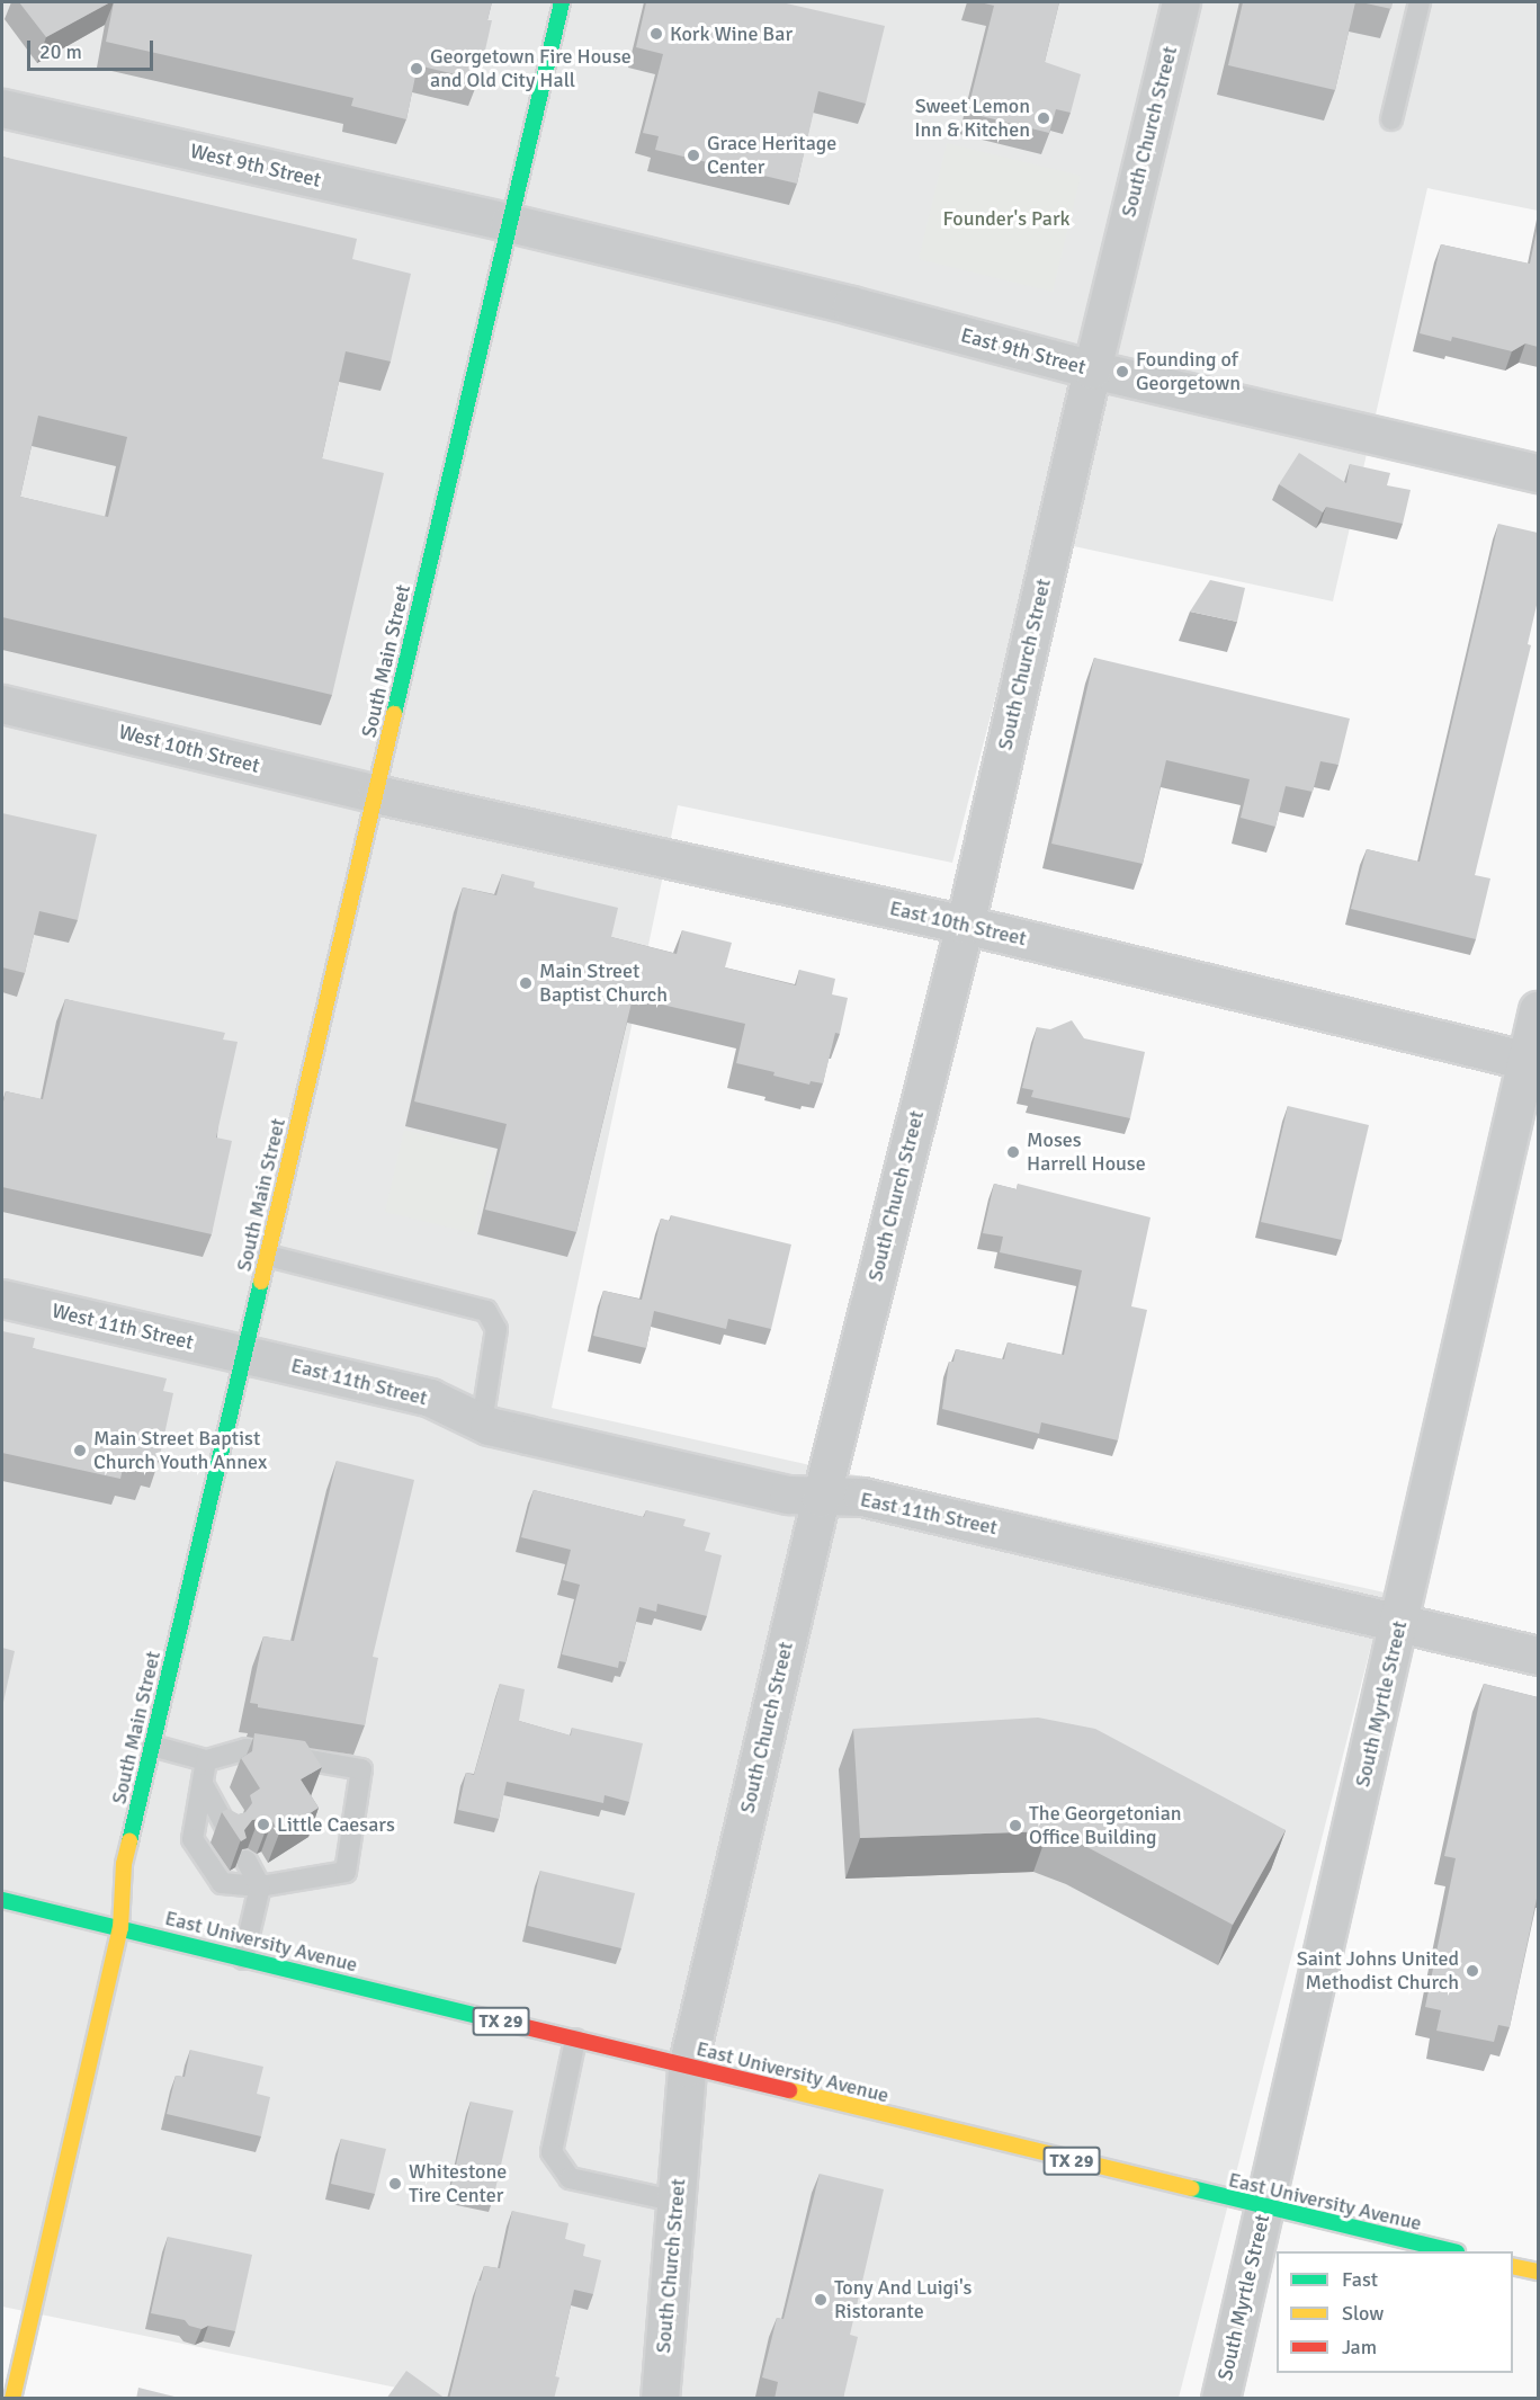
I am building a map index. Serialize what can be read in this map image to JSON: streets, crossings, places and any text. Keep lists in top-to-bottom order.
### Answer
{
  "streets": {
    "street": [
      "South Church Street",
      "West 9th Street",
      "East 9th Street",
      "South Main Street",
      "West 10th Street",
      "East 10th Street",
      "West 11th Street",
      "East 11th Street",
      "South Myrtle Street",
      "East University Avenue",
      "TX 29"
    ]
  },
  "crossings": [
    ["South Church Street", "East 9th Street"],
    ["South Church Street", "East 10th Street"],
    ["South Church Street", "East 11th Street"],
    ["South Church Street", "East University Avenue"],
    ["West 9th Street", "East 9th Street"],
    ["West 9th Street", "South Main Street"],
    ["East 9th Street", "South Main Street"],
    ["South Main Street", "West 10th Street"],
    ["South Main Street", "East 10th Street"],
    ["South Main Street", "West 11th Street"],
    ["South Main Street", "East 11th Street"],
    ["South Main Street", "East University Avenue"],
    ["South Main Street", "TX 29"],
    ["West 10th Street", "East 10th Street"],
    ["East 10th Street", "South Myrtle Street"],
    ["West 11th Street", "East 11th Street"],
    ["East 11th Street", "South Myrtle Street"],
    ["South Myrtle Street", "East University Avenue"],
    ["East University Avenue", "TX 29"]
  ],
  "parks": ["Founder's Park"],
  "places": [
    "Kork Wine Bar",
    "Georgetown Fire House and Old City Hall",
    "Sweet Lemon Inn & Kitchen",
    "Grace Heritage Center",
    "Founding of Georgetown",
    "Main Street Baptist Church",
    "Moses Harrell House",
    "Main Street Baptist Church Youth Annex",
    "Little Caesars",
    "The Georgetonian Office Building",
    "Saint Johns United Methodist Church",
    "Whitestone Tire Center",
    "Tony And Luigi's Ristorante"
  ],
  "legend": ["Fast", "Slow", "Jam"],
  "scale_bar": "20 m"
}
